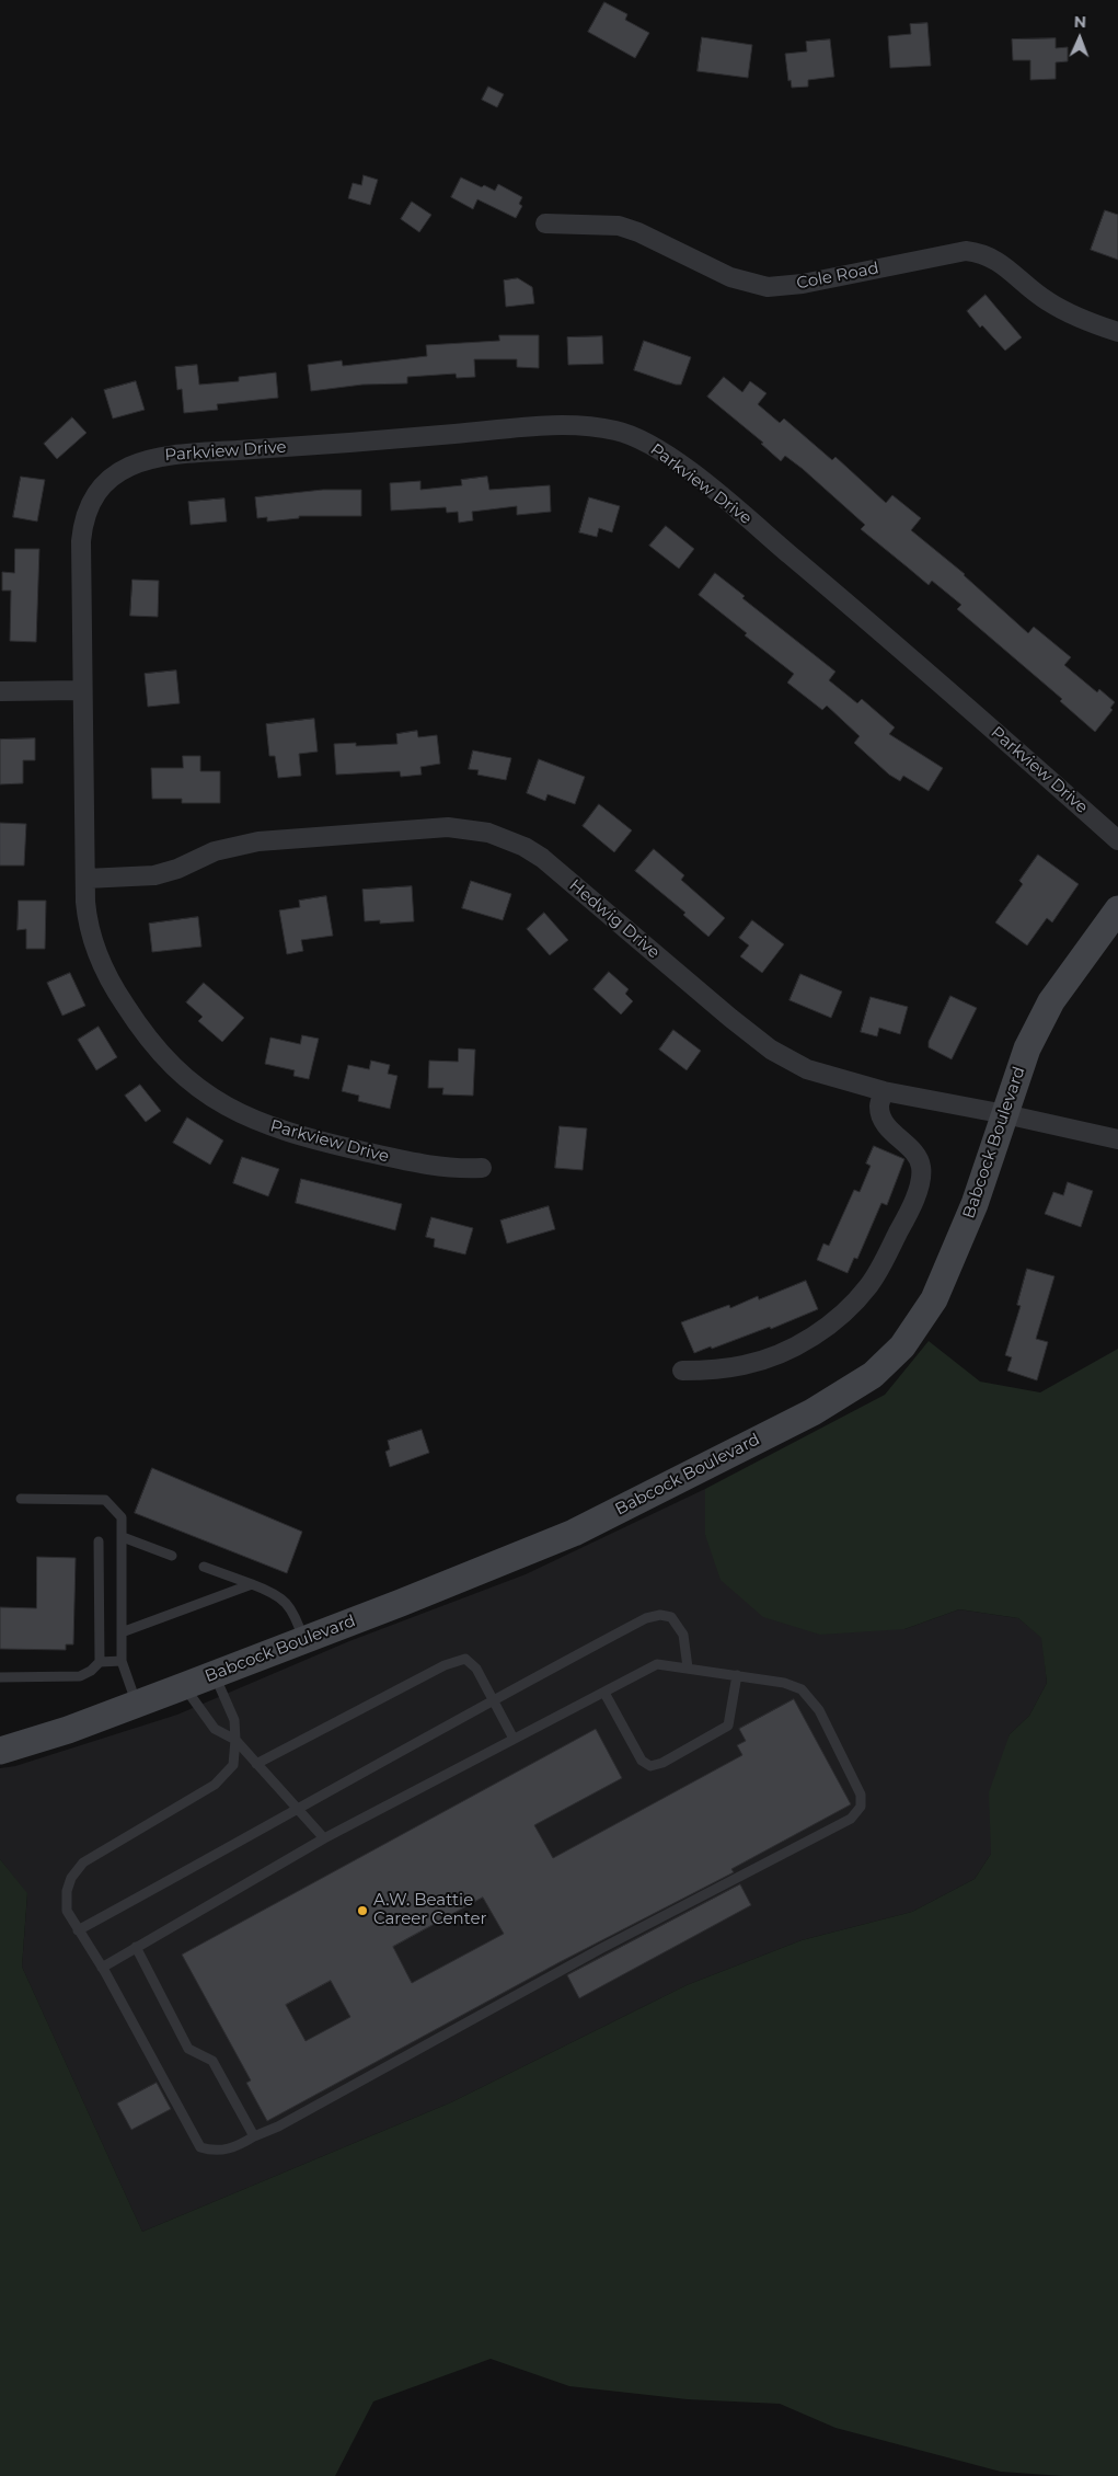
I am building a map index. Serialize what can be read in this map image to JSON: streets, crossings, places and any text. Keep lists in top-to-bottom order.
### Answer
{
  "streets": {
    "main road": ["Babcock Boulevard"],
    "street": ["Cole Road", "Parkview Drive", "Hedwig Drive"]
  },
  "crossings": [
    ["Parkview Drive", "Hedwig Drive"],
    ["Hedwig Drive", "Babcock Boulevard"]
  ],
  "places": ["A.W. Beattie Career Center"],
  "north": "top"
}
